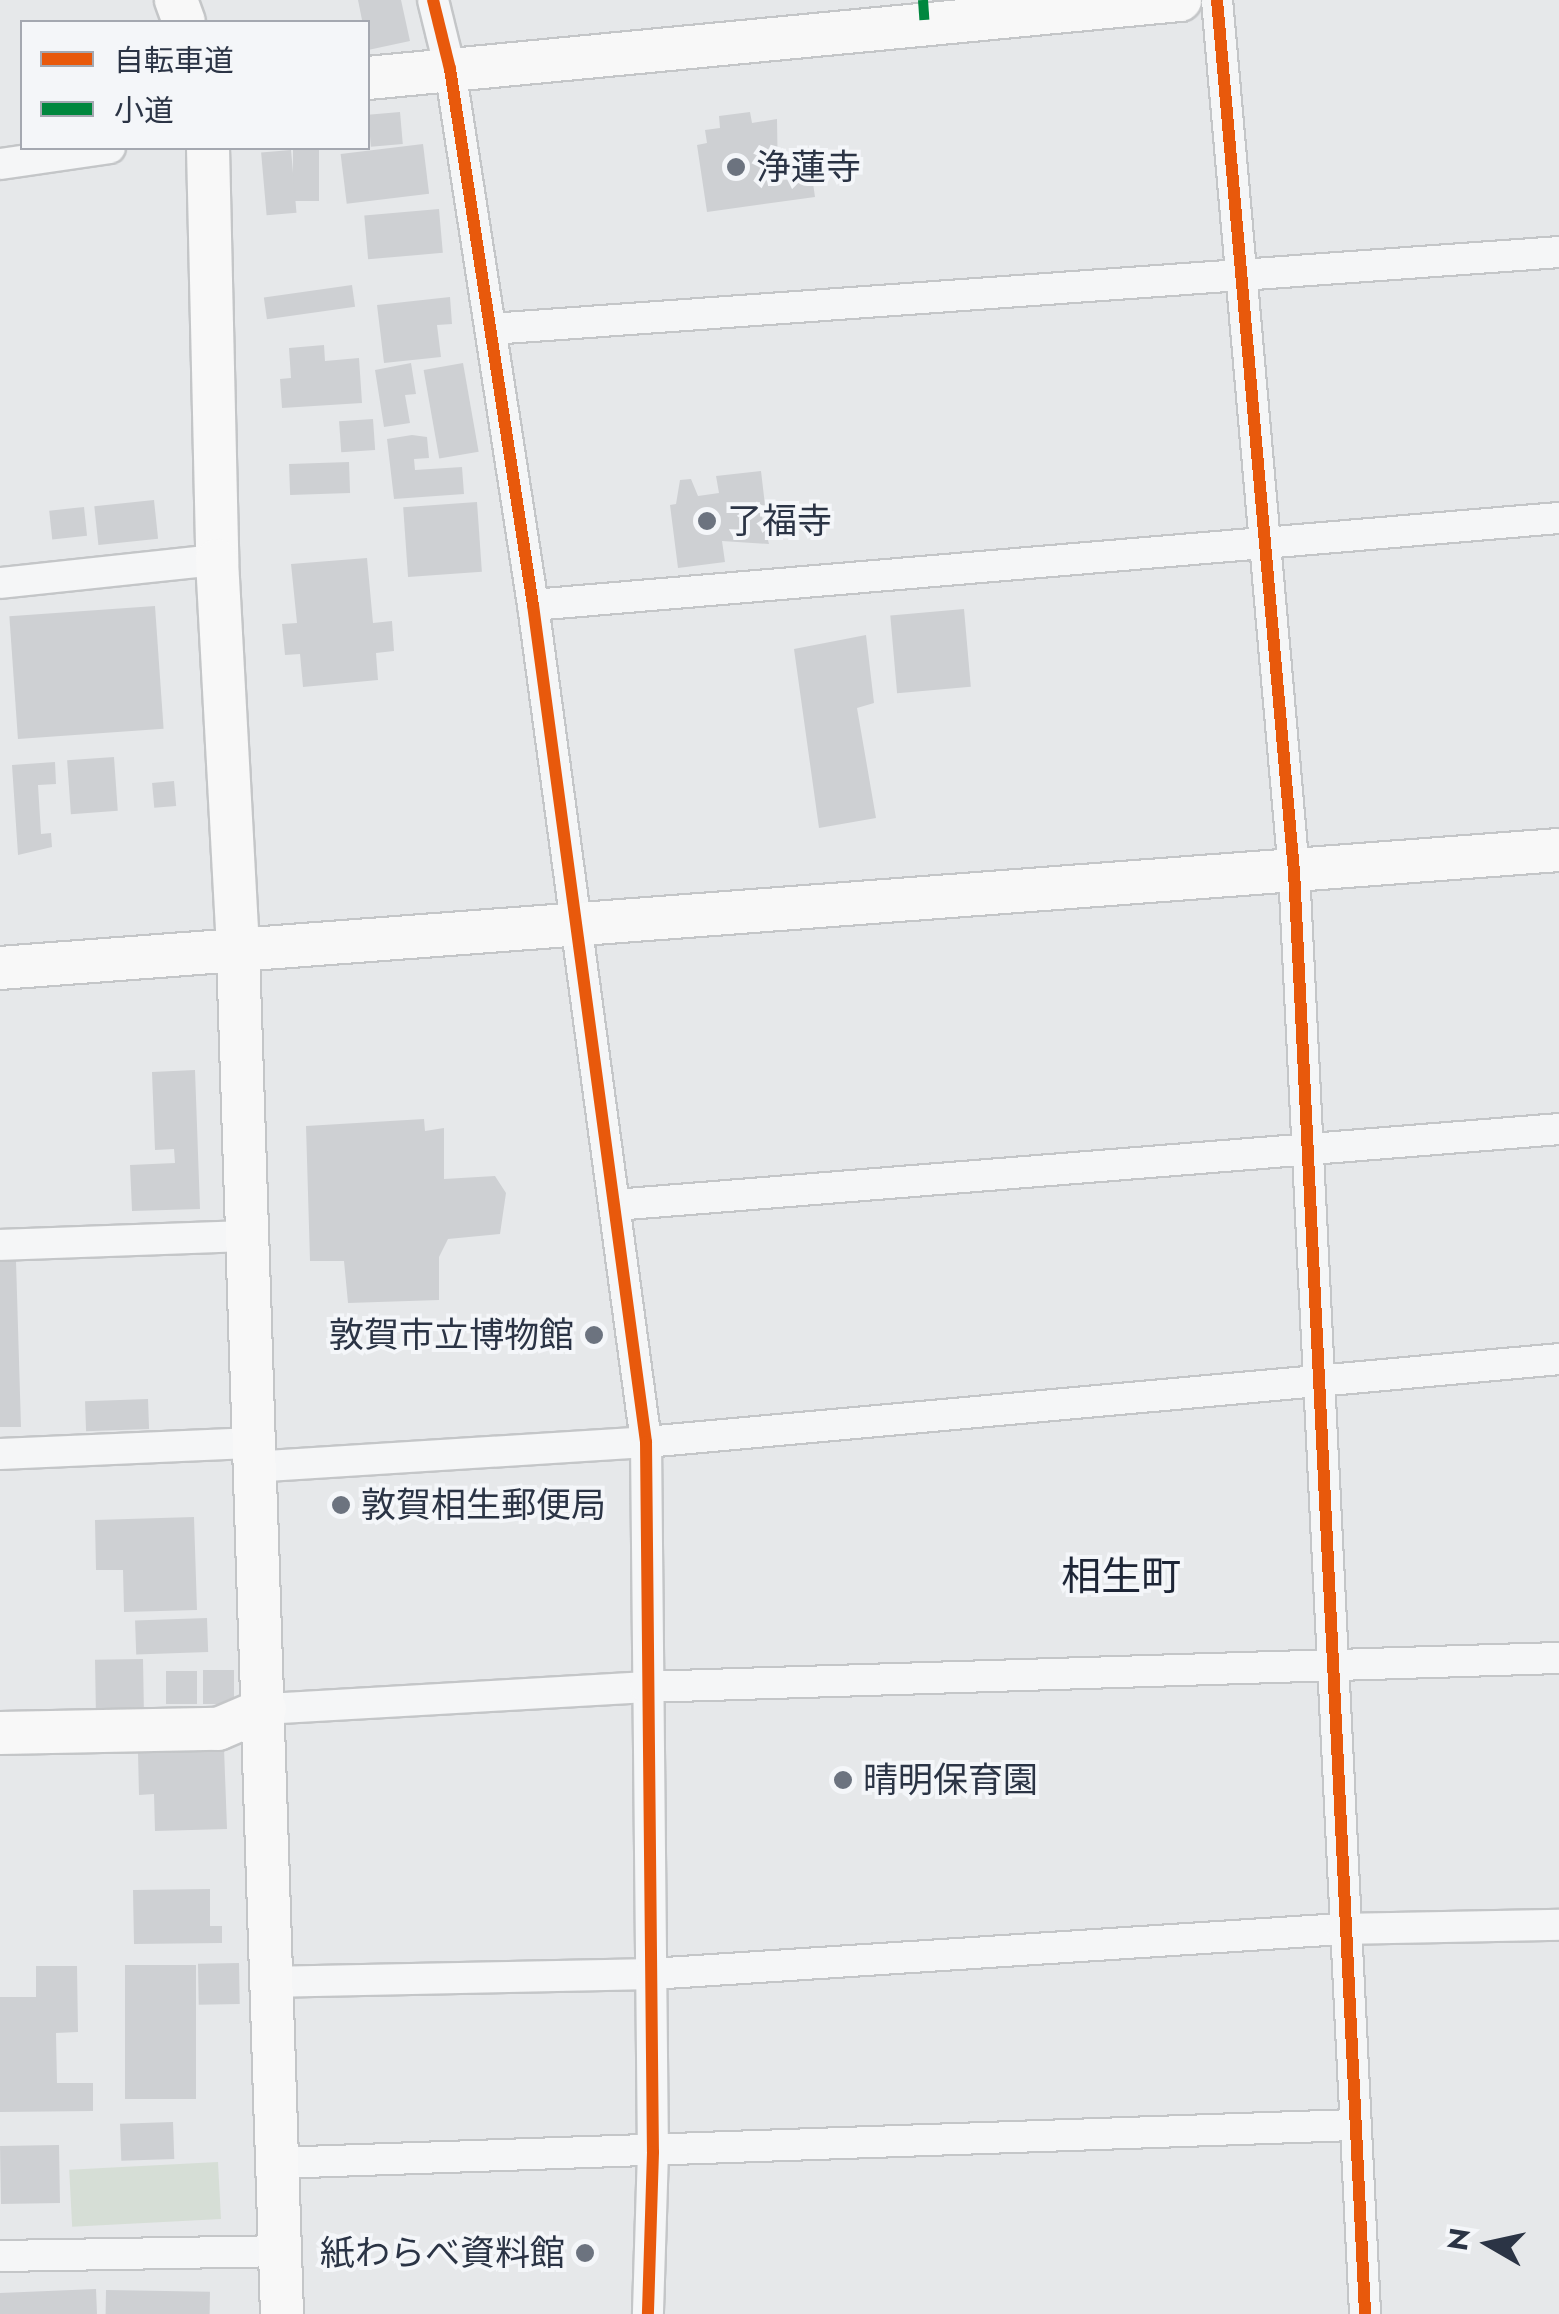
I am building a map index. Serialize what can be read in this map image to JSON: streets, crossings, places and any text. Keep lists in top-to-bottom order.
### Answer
{
  "districts": ["相生町"],
  "places": [
    "浄蓮寺",
    "了福寺",
    "敦賀市立博物館",
    "敦賀相生郵便局",
    "晴明保育園",
    "紙わらべ資料館"
  ],
  "legend": ["自転車道", "小道"],
  "north": "left"
}
